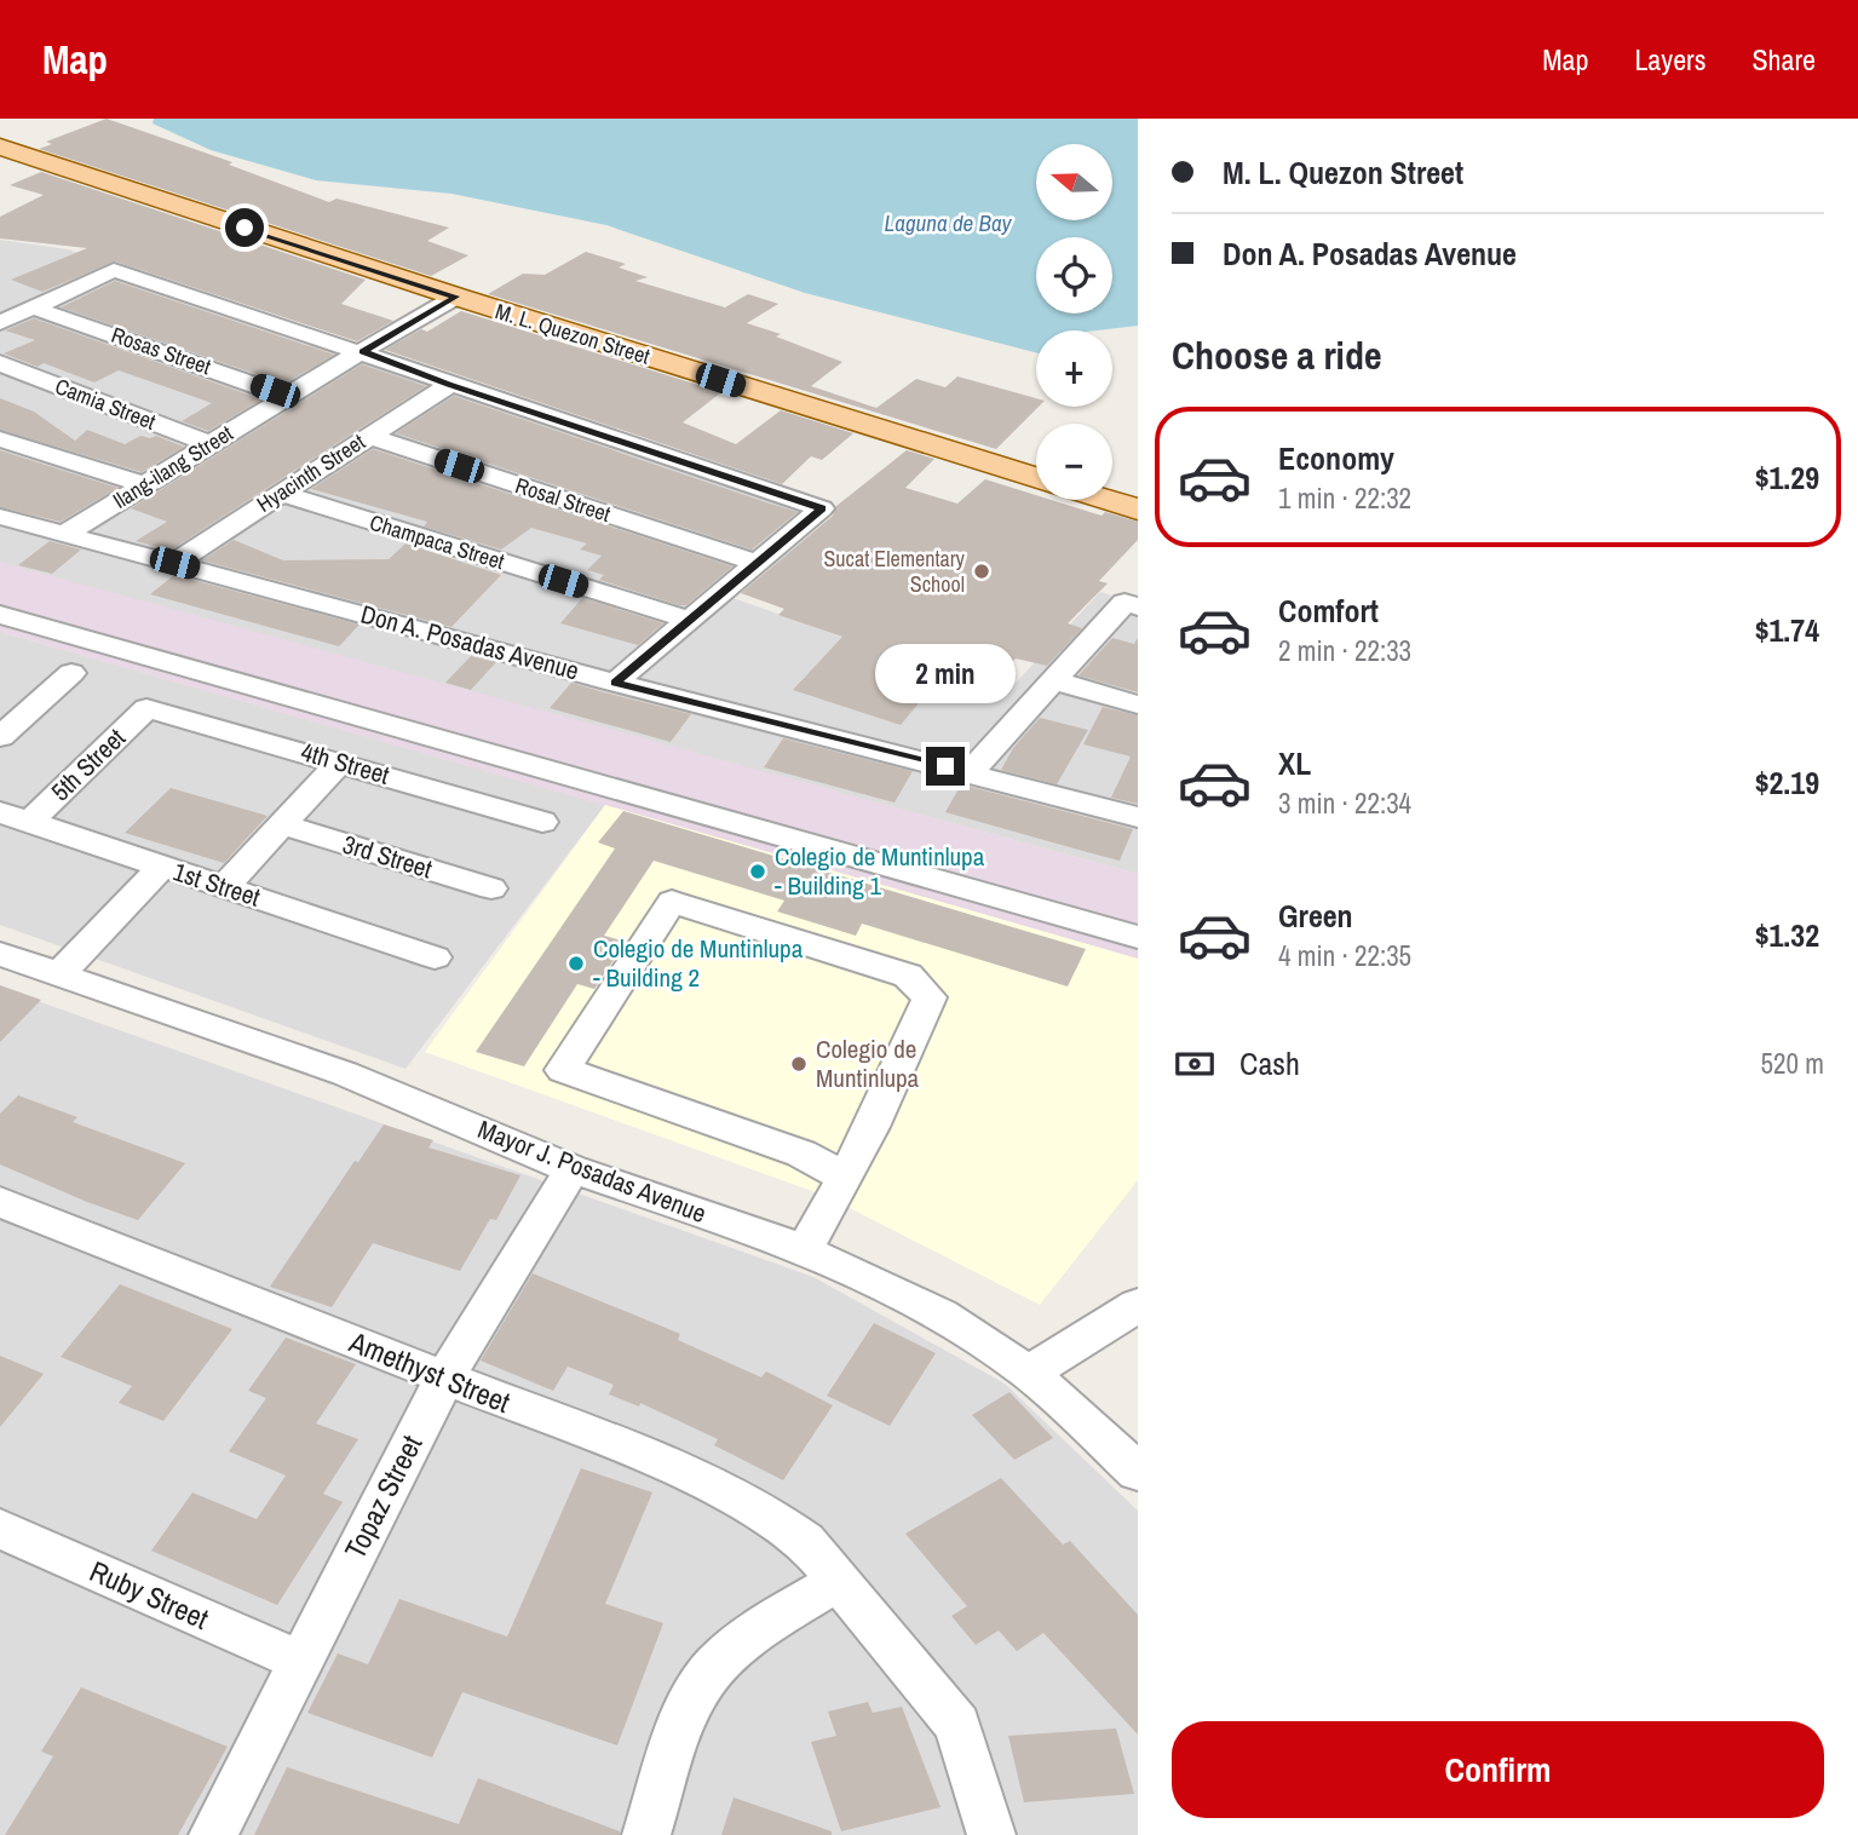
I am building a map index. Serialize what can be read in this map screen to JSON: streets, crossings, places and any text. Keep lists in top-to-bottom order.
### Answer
{
  "streets": {
    "main road": ["M. L. Quezon Street"],
    "street": [
      "Rosas Street",
      "Camia Street",
      "Ilang-ilang Street",
      "Hyacinth Street",
      "Rosal Street",
      "Champaca Street",
      "Don A. Posadas Avenue",
      "4th Street",
      "5th Street",
      "3rd Street",
      "1st Street",
      "Mayor J. Posadas Avenue",
      "Amethyst Street",
      "Topaz Street",
      "Ruby Street"
    ]
  },
  "crossings": [
    ["M. L. Quezon Street", "Ilang-ilang Street"],
    ["Rosas Street", "Ilang-ilang Street"],
    ["Camia Street", "Ilang-ilang Street"],
    ["Ilang-ilang Street", "Don A. Posadas Avenue"],
    ["Hyacinth Street", "Rosal Street"],
    ["Hyacinth Street", "Champaca Street"],
    ["Hyacinth Street", "Don A. Posadas Avenue"],
    ["4th Street", "5th Street"],
    ["5th Street", "1st Street"],
    ["Mayor J. Posadas Avenue", "Topaz Street"],
    ["Amethyst Street", "Topaz Street"],
    ["Topaz Street", "Ruby Street"]
  ],
  "water": ["Laguna de Bay"],
  "places": [
    "Sucat Elementary School",
    "Colegio de Muntinlupa - Building 1",
    "Colegio de Muntinlupa - Building 2",
    "Colegio de Muntinlupa"
  ],
  "north": "left",
  "page": {
    "header": "Map",
    "nav": ["Map", "Layers", "Share"],
    "banner": ["M. L. Quezon Street", "Don A. Posadas Avenue"],
    "map_buttons": ["+", "−"],
    "heading": "Choose a ride",
    "list": [
      {
        "name": "Economy",
        "note": "1 min · 22:32",
        "value": "$1.29"
      },
      {
        "name": "Comfort",
        "note": "2 min · 22:33",
        "value": "$1.74"
      },
      {
        "name": "XL",
        "note": "3 min · 22:34",
        "value": "$2.19"
      },
      {
        "name": "Green",
        "note": "4 min · 22:35",
        "value": "$1.32"
      }
    ],
    "bubble": "2 min",
    "pay": ["Cash", "520 m"],
    "buttons": "Confirm"
  }
}
